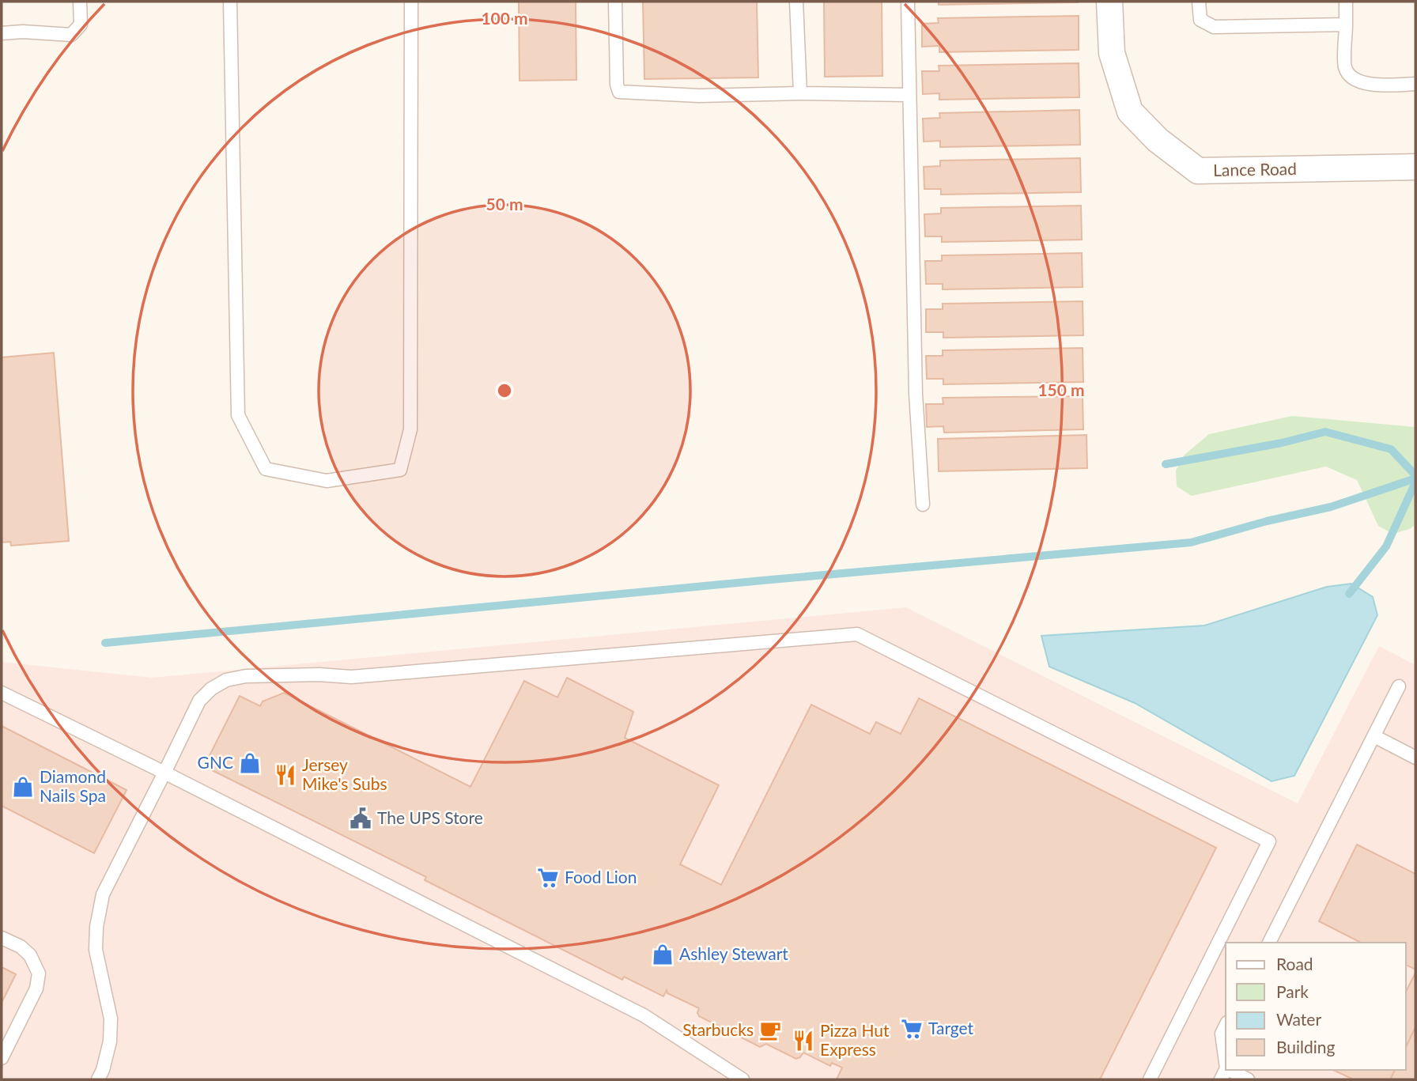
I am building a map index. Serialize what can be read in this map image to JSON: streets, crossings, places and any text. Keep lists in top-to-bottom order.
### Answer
{
  "streets": {
    "street": ["Lance Road"]
  },
  "places": {
    "shop": ["GNC", "Diamond Nails Spa", "Ashley Stewart"],
    "restaurant": ["Jersey Mike's Subs", "Pizza Hut Express"],
    "public building": ["The UPS Store"],
    "supermarket": ["Food Lion", "Target"],
    "cafe": ["Starbucks"]
  },
  "legend": [
    "Road",
    "Park",
    "Water",
    "Building"
  ],
  "rings": ["100 m", "50 m", "150 m"]
}
